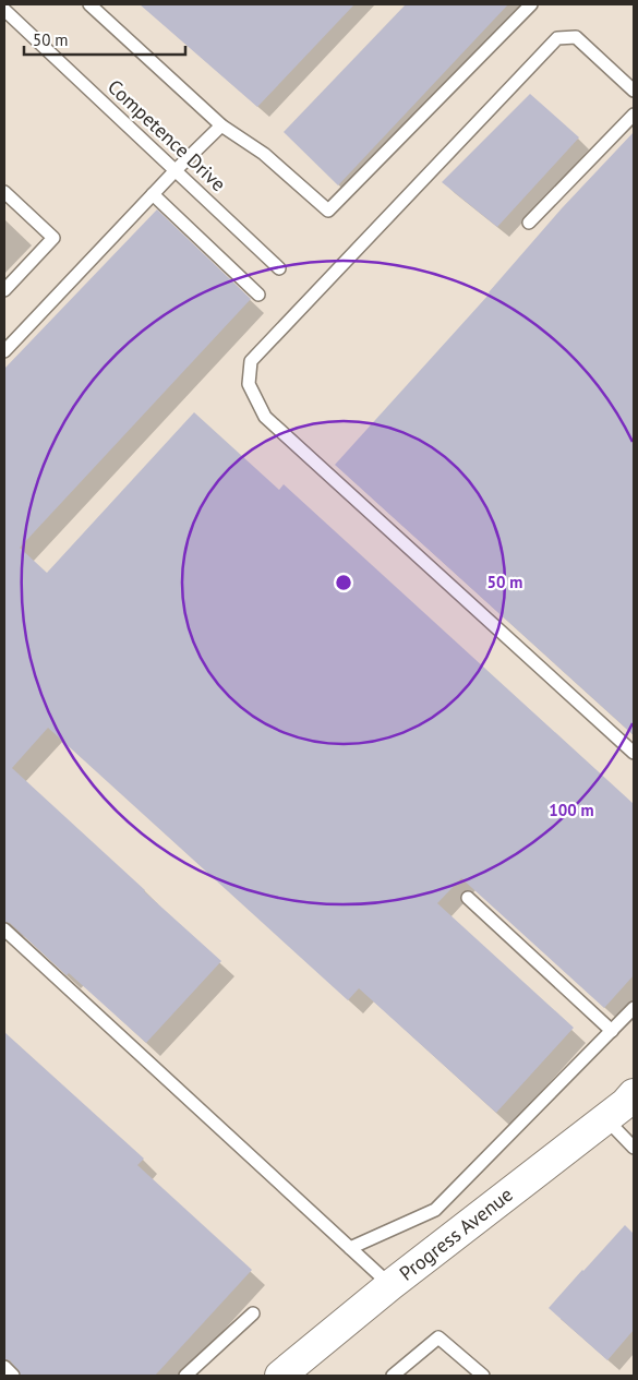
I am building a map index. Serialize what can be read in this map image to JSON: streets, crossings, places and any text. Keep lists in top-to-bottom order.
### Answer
{
  "streets": {
    "street": ["Progress Avenue"],
    "lane": ["Competence Drive"]
  },
  "scale_bar": "50 m",
  "rings": ["50 m", "100 m"]
}
